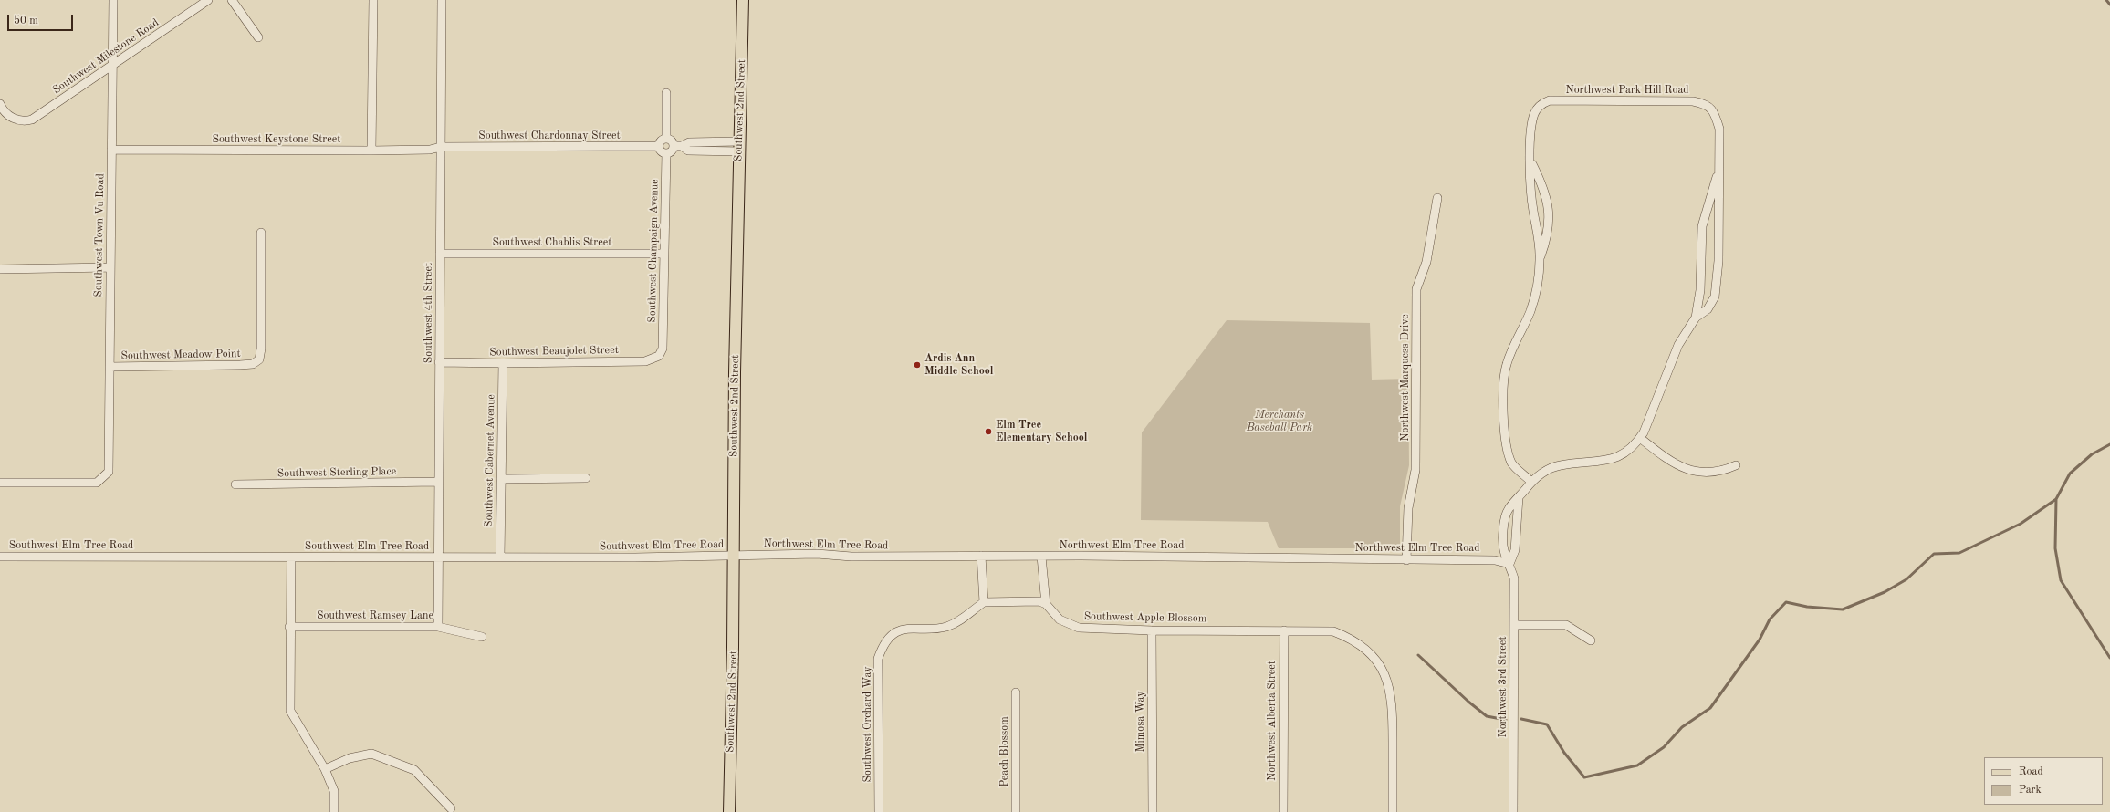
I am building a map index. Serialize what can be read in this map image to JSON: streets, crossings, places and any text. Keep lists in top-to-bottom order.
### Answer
{
  "streets": {
    "main road": ["Southwest 2nd Street"],
    "street": [
      "Southwest Milestone Road",
      "Northwest Park Hill Road",
      "Southwest Chardonnay Street",
      "Southwest Keystone Street",
      "Southwest Town Vu Road",
      "Southwest Chablis Street",
      "Southwest Champaign Avenue",
      "Southwest 4th Street",
      "Southwest Beaujolet Street",
      "Southwest Meadow Point",
      "Northwest Marquess Drive",
      "Southwest Cabernet Avenue",
      "Southwest Sterling Place",
      "Northwest Elm Tree Road",
      "Southwest Elm Tree Road",
      "Southwest Ramsey Lane",
      "Southwest Apple Blossom",
      "Northwest 3rd Street",
      "Northwest Alberta Street",
      "Mimosa Way",
      "Southwest Orchard Way",
      "Peach Blossom"
    ]
  },
  "crossings": [
    ["Southwest Milestone Road", "Southwest Town Vu Road"],
    ["Northwest Park Hill Road", "Northwest Elm Tree Road"],
    ["Northwest Park Hill Road", "Northwest 3rd Street"],
    ["Southwest 2nd Street", "Northwest Elm Tree Road"],
    ["Southwest 2nd Street", "Southwest Elm Tree Road"],
    ["Southwest Chardonnay Street", "Southwest Keystone Street"],
    ["Southwest Chardonnay Street", "Southwest Champaign Avenue"],
    ["Southwest Chardonnay Street", "Southwest 4th Street"],
    ["Southwest Keystone Street", "Southwest Town Vu Road"],
    ["Southwest Keystone Street", "Southwest 4th Street"],
    ["Southwest Town Vu Road", "Southwest Meadow Point"],
    ["Southwest Chablis Street", "Southwest Champaign Avenue"],
    ["Southwest Chablis Street", "Southwest 4th Street"],
    ["Southwest Champaign Avenue", "Southwest Beaujolet Street"],
    ["Southwest 4th Street", "Southwest Beaujolet Street"],
    ["Southwest 4th Street", "Southwest Sterling Place"],
    ["Southwest 4th Street", "Southwest Elm Tree Road"],
    ["Southwest 4th Street", "Southwest Ramsey Lane"],
    ["Southwest Beaujolet Street", "Southwest Cabernet Avenue"],
    ["Northwest Marquess Drive", "Northwest Elm Tree Road"],
    ["Southwest Cabernet Avenue", "Southwest Elm Tree Road"],
    ["Northwest Elm Tree Road", "Southwest Elm Tree Road"],
    ["Northwest Elm Tree Road", "Northwest 3rd Street"],
    ["Southwest Apple Blossom", "Northwest Alberta Street"],
    ["Southwest Apple Blossom", "Mimosa Way"]
  ],
  "parks": ["Merchants Baseball Park"],
  "places": ["Ardis Ann Middle School", "Elm Tree Elementary School"],
  "legend": ["Road", "Park"],
  "scale_bar": "50 m"
}
